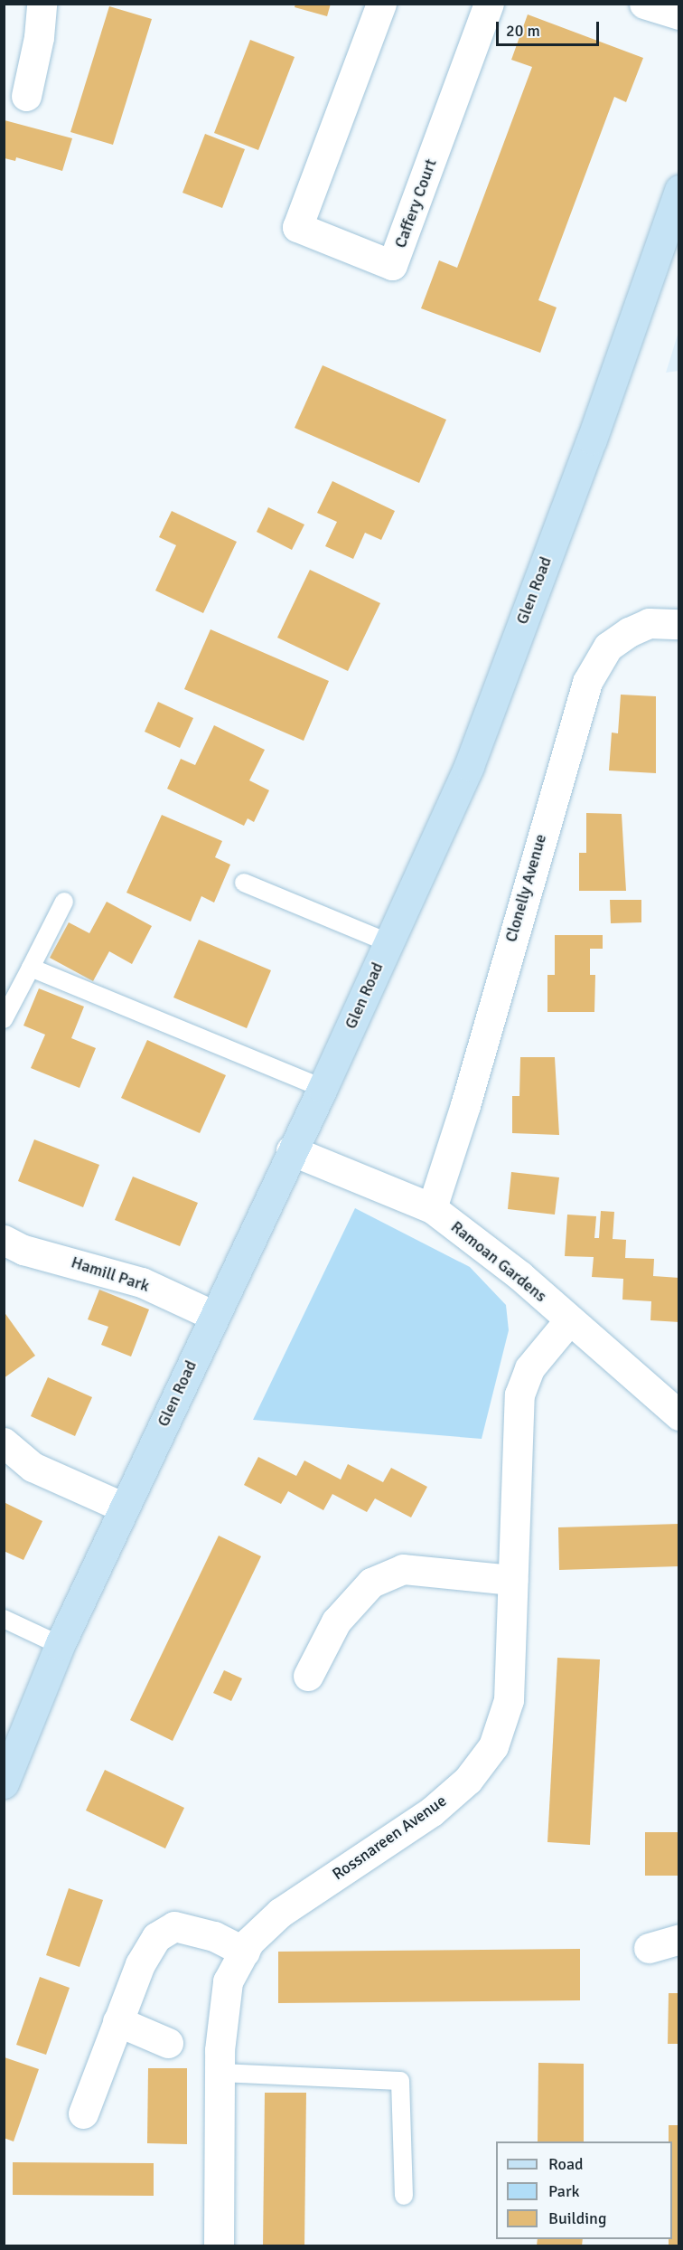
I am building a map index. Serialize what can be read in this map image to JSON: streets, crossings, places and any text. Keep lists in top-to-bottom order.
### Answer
{
  "streets": {
    "main road": ["Glen Road"],
    "street": [
      "Caffery Court",
      "Clonelly Avenue",
      "Ramoan Gardens",
      "Hamill Park",
      "Rossnareen Avenue"
    ]
  },
  "crossings": [
    ["Glen Road", "Ramoan Gardens"],
    ["Glen Road", "Hamill Park"],
    ["Clonelly Avenue", "Ramoan Gardens"],
    ["Ramoan Gardens", "Rossnareen Avenue"]
  ],
  "legend": ["Road", "Park", "Building"],
  "scale_bar": "20 m"
}
